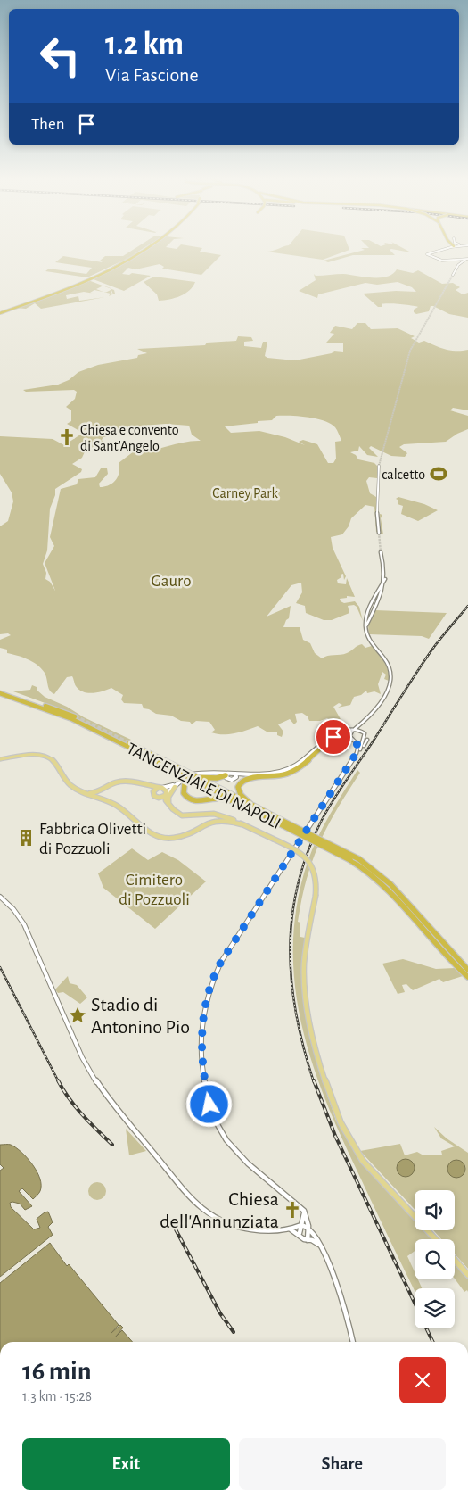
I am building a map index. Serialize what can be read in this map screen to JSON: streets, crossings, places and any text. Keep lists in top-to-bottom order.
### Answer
{
  "streets": {
    "highway": ["TANGENZIALE DI NAPOLI"]
  },
  "parks": ["Carney Park", "Gauro", "Cimitero di Pozzuoli"],
  "places": {
    "church": ["Chiesa e convento di Sant'Angelo", "Chiesa dell'Annunziata"],
    "sports": ["calcetto"],
    "building": ["Fabbrica Olivetti di Pozzuoli"],
    "place": ["Stadio di Antonino Pio"]
  },
  "page": {
    "turn": ["1.2 km", "Via Fascione"],
    "then": "Then",
    "heading": ["16 min", "1.3 km · 15:28"],
    "buttons": ["Exit", "Share"]
  }
}
